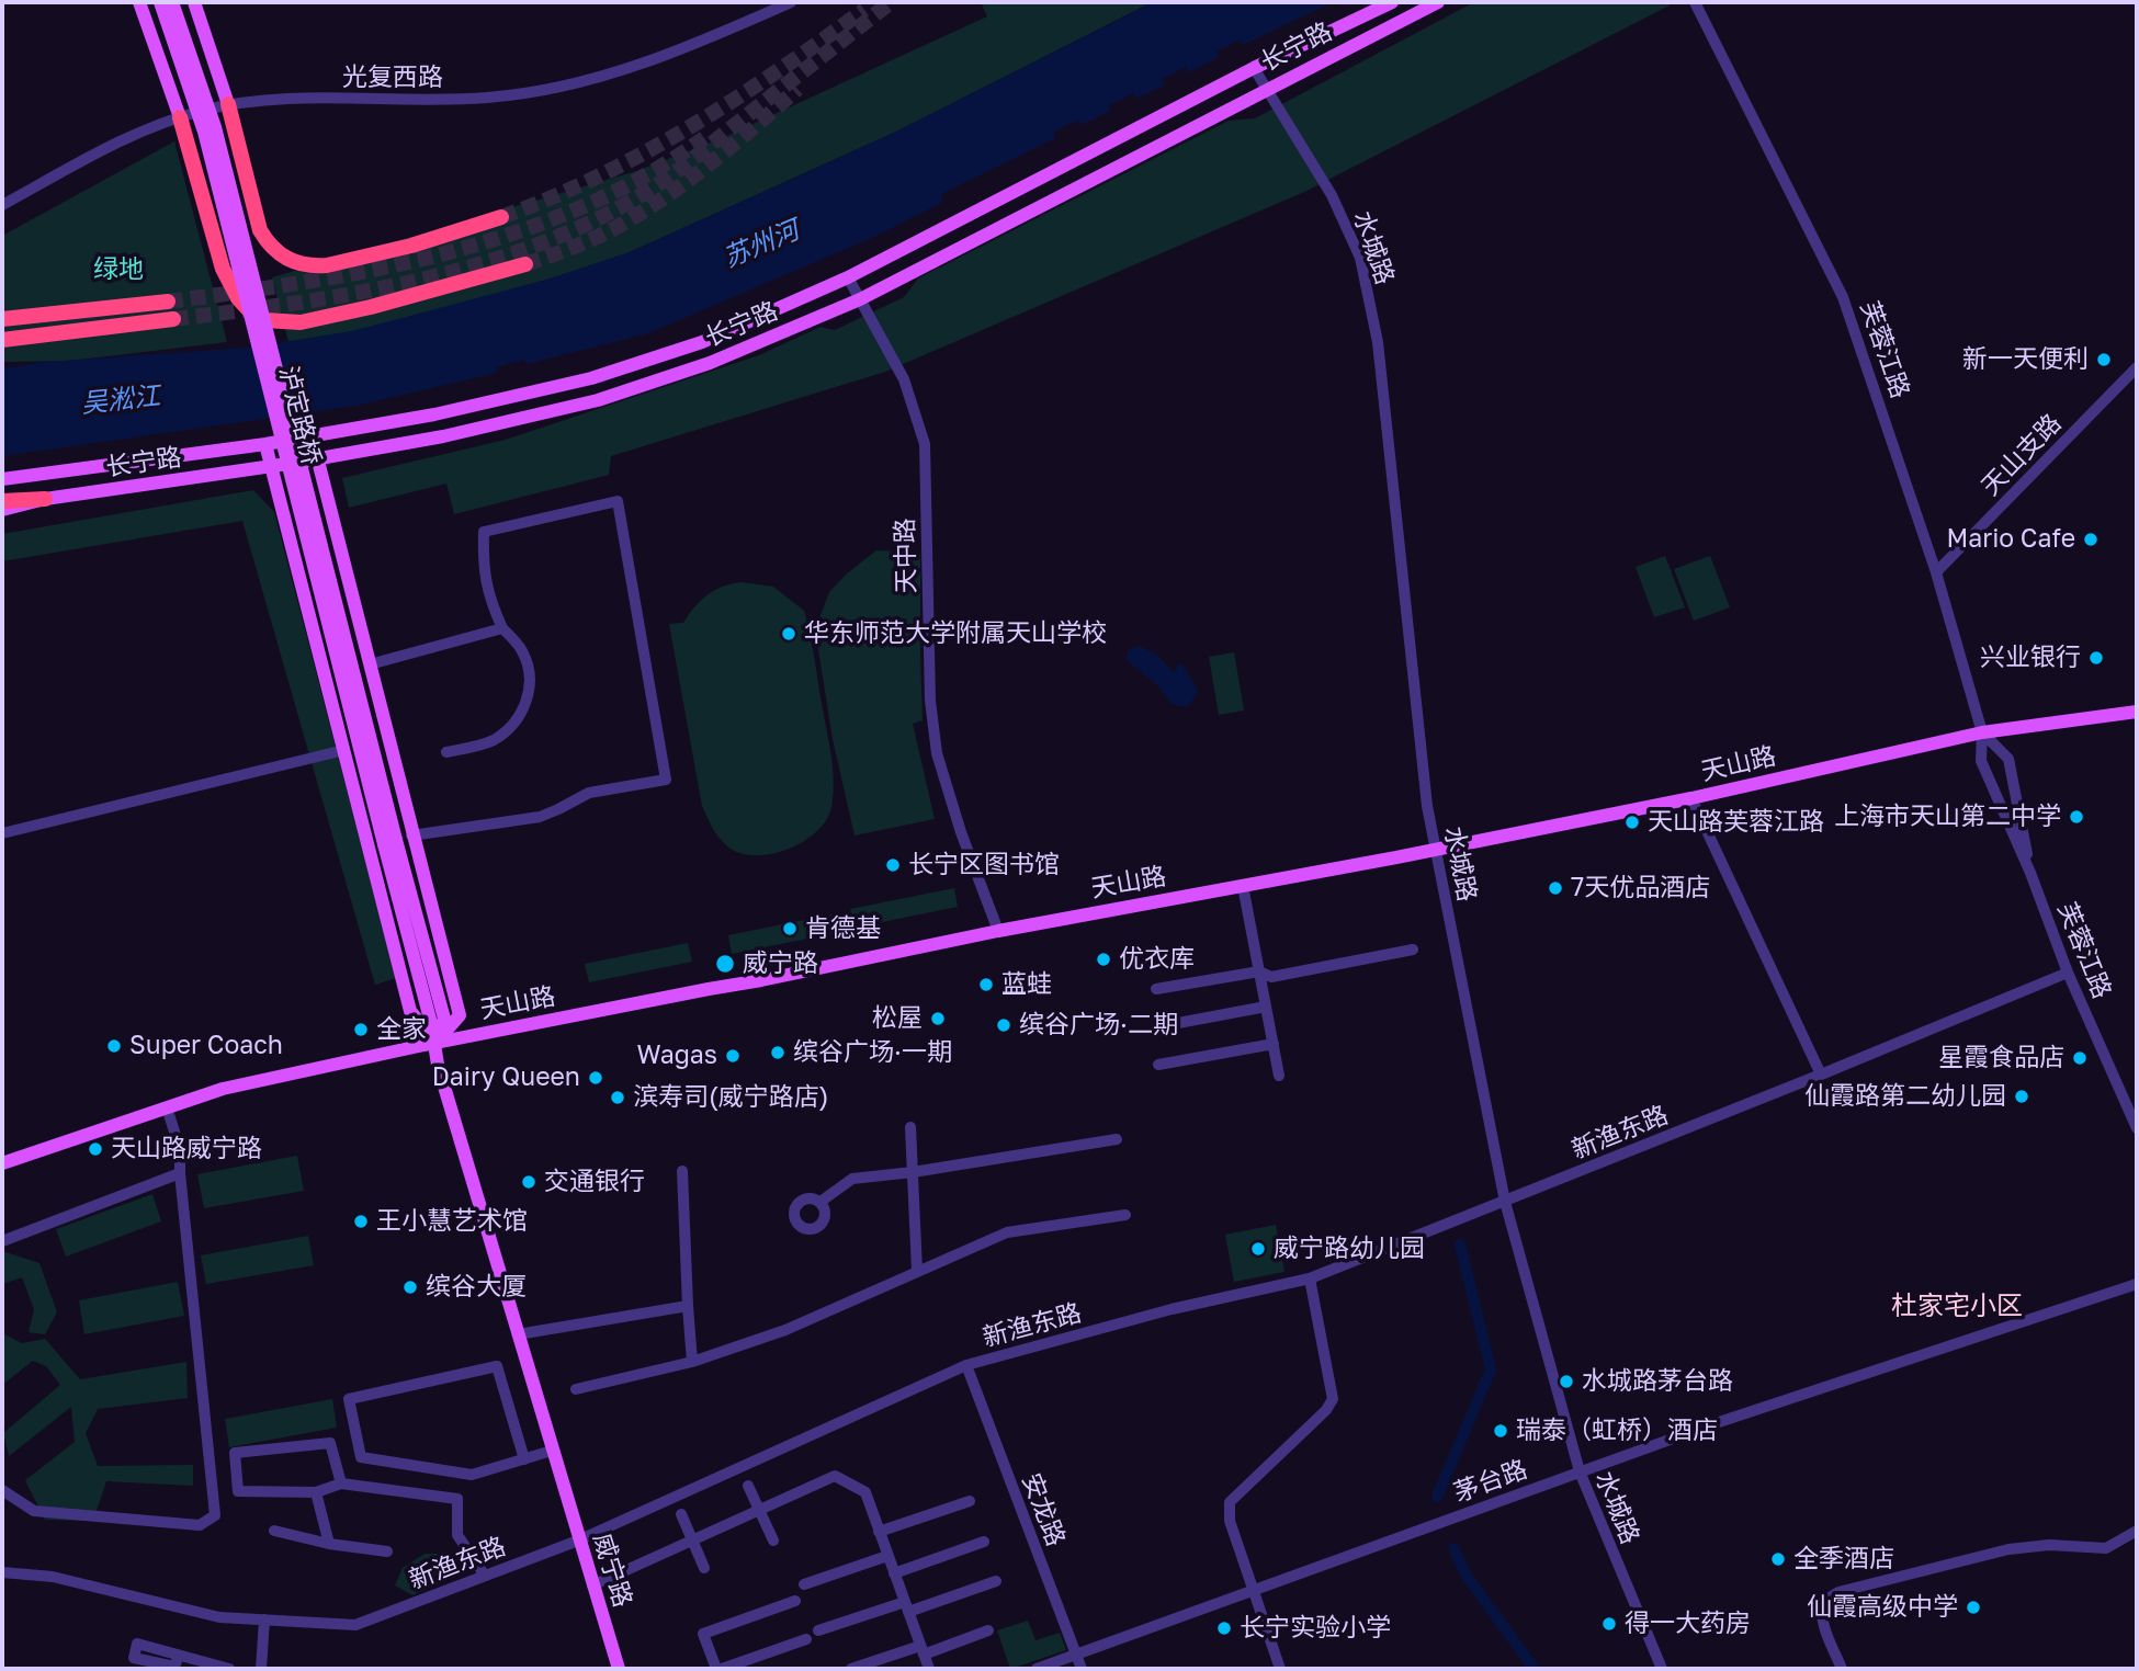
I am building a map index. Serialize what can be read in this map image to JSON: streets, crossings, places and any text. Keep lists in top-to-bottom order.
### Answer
{
  "streets": {
    "main road": [
      "长宁路",
      "泸定路桥",
      "天山路",
      "威宁路"
    ],
    "street": [
      "光复西路",
      "水城路",
      "芙蓉江路",
      "天山支路",
      "天中路",
      "新渔东路",
      "茅台路",
      "安龙路"
    ]
  },
  "crossings": [
    ["长宁路", "水城路"],
    ["长宁路", "天中路"],
    ["长宁路", "威宁路"],
    ["水城路", "天山路"],
    ["水城路", "新渔东路"],
    ["水城路", "茅台路"],
    ["芙蓉江路", "天山支路"],
    ["芙蓉江路", "天山路"],
    ["芙蓉江路", "新渔东路"],
    ["泸定路桥", "威宁路"],
    ["天中路", "天山路"],
    ["天山路", "威宁路"],
    ["新渔东路", "安龙路"],
    ["新渔东路", "威宁路"],
    ["茅台路", "安龙路"]
  ],
  "districts": ["杜家宅小区"],
  "water": ["苏州河", "吴淞江"],
  "parks": ["绿地"],
  "places": [
    "新一天便利",
    "Mario Cafe",
    "华东师范大学附属天山学校",
    "兴业银行",
    "上海市天山第二中学",
    "天山路芙蓉江路",
    "长宁区图书馆",
    "7天优品酒店",
    "肯德基",
    "优衣库",
    "威宁路",
    "蓝蛙",
    "松屋",
    "缤谷广场·二期",
    "全家",
    "Super Coach",
    "缤谷广场·一期",
    "Wagas",
    "星霞食品店",
    "Dairy Queen",
    "仙霞路第二幼儿园",
    "滨寿司(威宁路店)",
    "天山路威宁路",
    "交通银行",
    "王小慧艺术馆",
    "威宁路幼儿园",
    "缤谷大厦",
    "水城路茅台路",
    "瑞泰（虹桥）酒店",
    "全季酒店",
    "仙霞高级中学",
    "得一大药房",
    "长宁实验小学"
  ]
}
